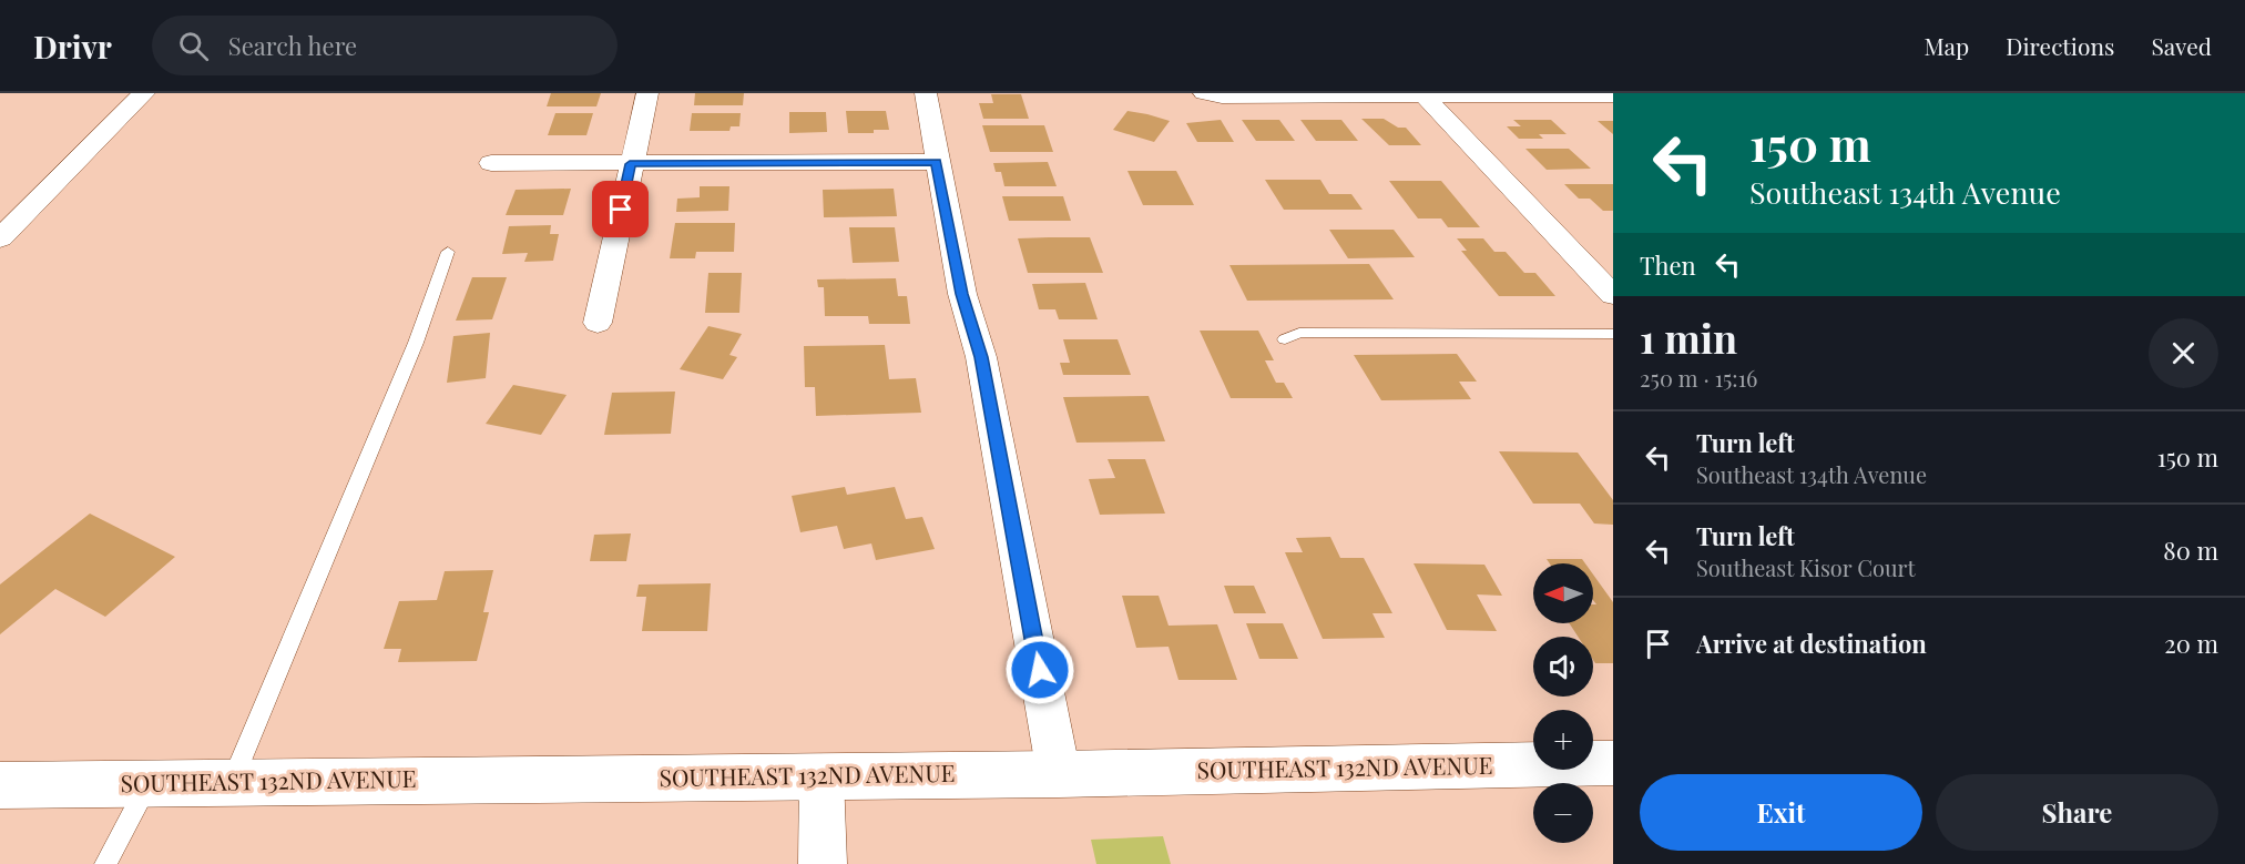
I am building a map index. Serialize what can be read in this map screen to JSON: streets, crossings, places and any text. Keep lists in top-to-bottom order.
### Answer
{
  "streets": {
    "street": ["SOUTHEAST 132ND AVENUE"]
  },
  "north": "left",
  "page": {
    "header": "Drivr",
    "search": "Search here",
    "nav": ["Map", "Directions", "Saved"],
    "turn": ["150 m", "Southeast 134th Avenue"],
    "then": "Then",
    "heading": ["1 min", "250 m · 15:16"],
    "list": [
      {
        "name": "Turn left",
        "note": "Southeast 134th Avenue",
        "value": "150 m"
      },
      {
        "name": "Turn left",
        "note": "Southeast Kisor Court",
        "value": "80 m"
      },
      {
        "name": "Arrive at destination",
        "value": "20 m"
      }
    ],
    "map_buttons": ["+", "−"],
    "buttons": ["Exit", "Share"]
  }
}
